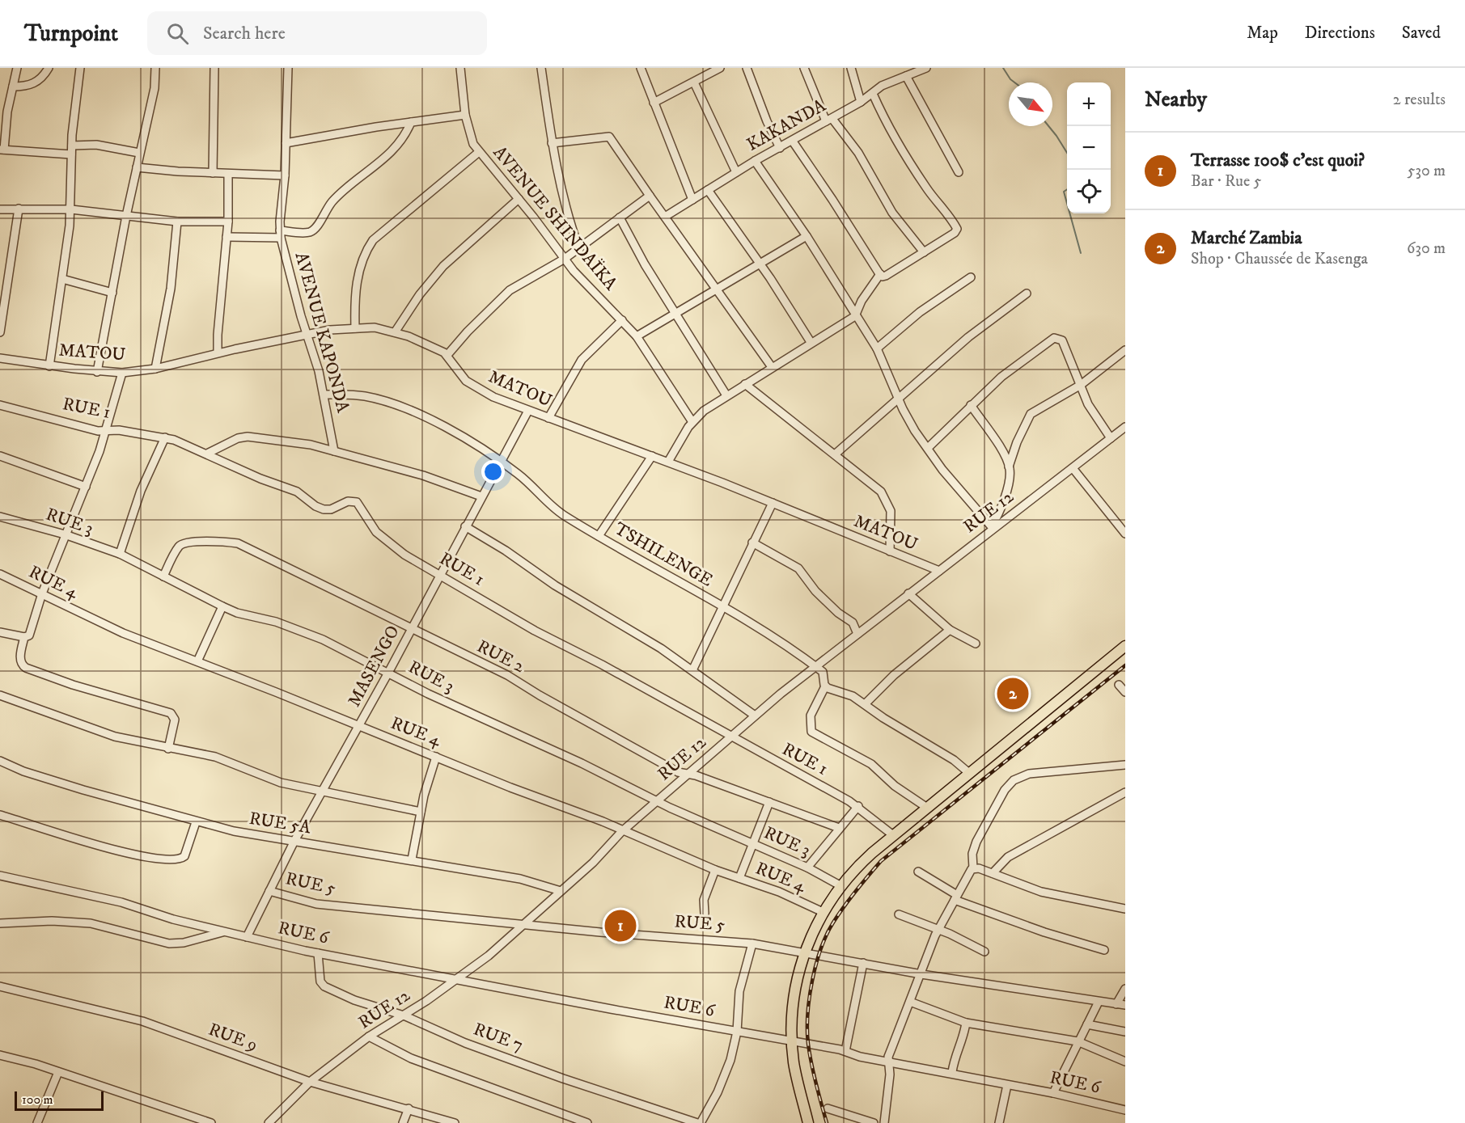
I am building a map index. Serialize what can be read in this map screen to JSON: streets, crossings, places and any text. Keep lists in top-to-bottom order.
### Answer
{
  "streets": {
    "street": [
      "KAKANDA",
      "AVENUE SHINDAÏKA",
      "AVENUE KAPONDA",
      "MATOU",
      "RUE 1",
      "RUE 12",
      "RUE 3",
      "TSHILENGE",
      "RUE 4",
      "RUE 2",
      "MASENGO",
      "RUE 5A",
      "RUE 5",
      "RUE 6",
      "RUE 9",
      "RUE 7"
    ]
  },
  "crossings": [
    ["AVENUE KAPONDA", "MATOU"],
    ["AVENUE KAPONDA", "TSHILENGE"],
    ["MATOU", "RUE 12"],
    ["MATOU", "MASENGO"],
    ["RUE 1", "RUE 12"],
    ["RUE 1", "MASENGO"],
    ["RUE 12", "RUE 3"],
    ["RUE 12", "TSHILENGE"],
    ["RUE 12", "RUE 4"],
    ["RUE 12", "RUE 2"],
    ["RUE 12", "RUE 5A"],
    ["RUE 12", "RUE 5"],
    ["RUE 12", "RUE 6"],
    ["RUE 12", "RUE 9"],
    ["RUE 12", "RUE 7"],
    ["RUE 3", "RUE 2"],
    ["RUE 3", "MASENGO"],
    ["TSHILENGE", "MASENGO"],
    ["RUE 4", "MASENGO"],
    ["RUE 2", "MASENGO"],
    ["MASENGO", "RUE 5A"],
    ["MASENGO", "RUE 5"],
    ["MASENGO", "RUE 6"],
    ["RUE 6", "RUE 7"]
  ],
  "scale_bar": "100 m",
  "north": "bottom right",
  "page": {
    "header": "Turnpoint",
    "search": "Search here",
    "nav": ["Map", "Directions", "Saved"],
    "heading": ["Nearby", "2 results"],
    "map_buttons": ["+", "−"],
    "list": [
      {
        "mark": "1",
        "name": "Terrasse 100$ c'est quoi?",
        "note": "Bar · Rue 5",
        "value": "530 m"
      },
      {
        "mark": "2",
        "name": "Marché Zambia",
        "note": "Shop · Chaussée de Kasenga",
        "value": "630 m"
      }
    ],
    "pins": ["2", "1"],
    "scale": "100 m"
  }
}
